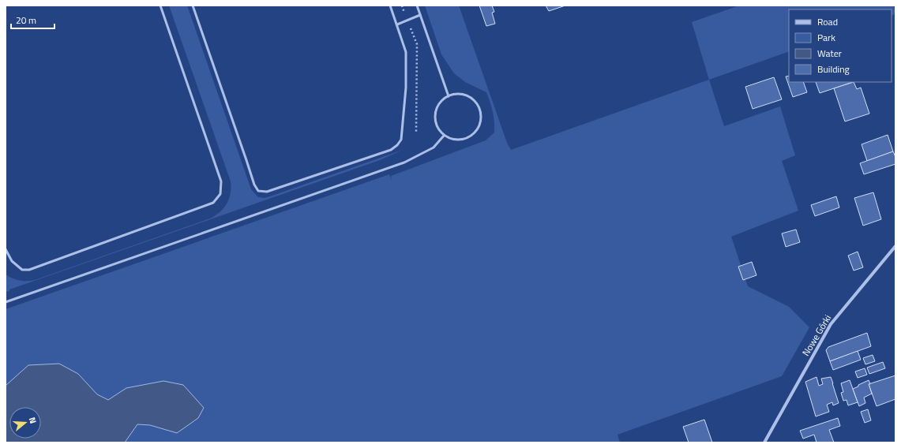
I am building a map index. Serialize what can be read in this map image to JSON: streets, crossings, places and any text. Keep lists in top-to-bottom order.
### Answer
{
  "streets": {
    "street": ["Nowe Górki"]
  },
  "legend": [
    "Road",
    "Park",
    "Water",
    "Building"
  ],
  "scale_bar": "20 m",
  "north": "right"
}
